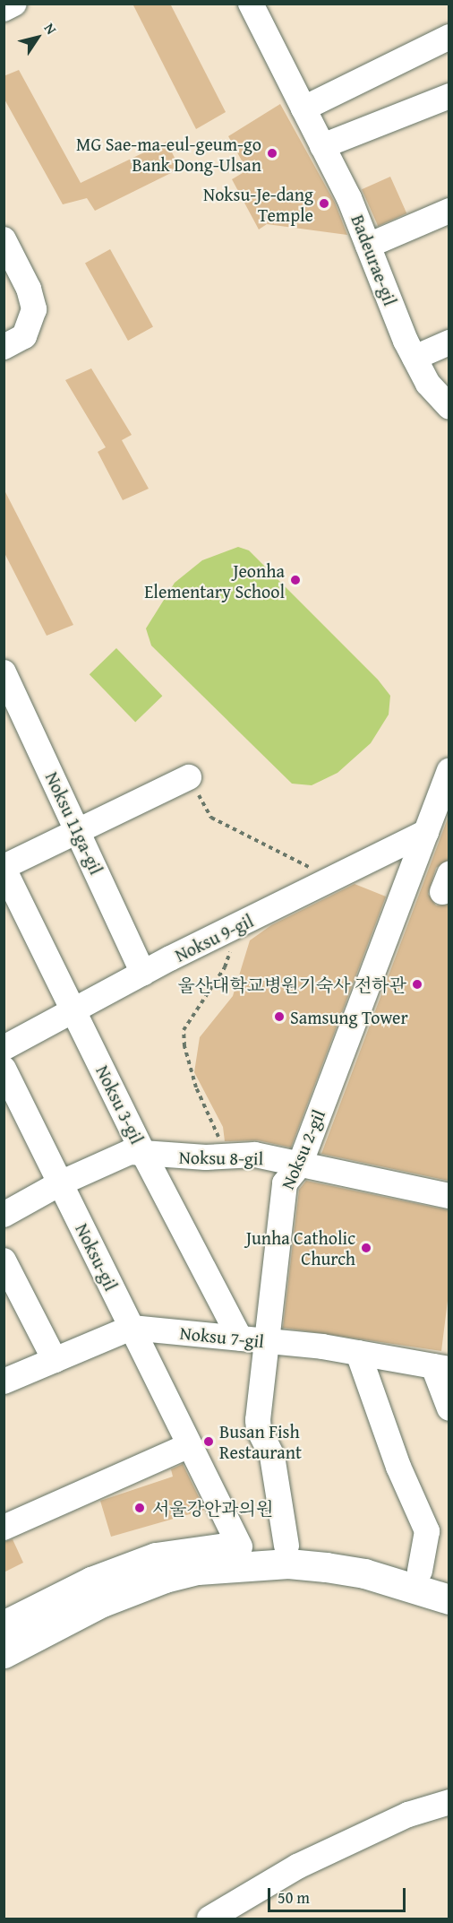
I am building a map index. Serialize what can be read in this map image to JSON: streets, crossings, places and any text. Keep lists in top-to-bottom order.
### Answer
{
  "streets": {
    "street": [
      "Badeurae-gil",
      "Noksu 11ga-gil",
      "Noksu 9-gil",
      "Noksu 3-gil",
      "Noksu 2-gil",
      "Noksu 8-gil",
      "Noksu-gil",
      "Noksu 7-gil"
    ]
  },
  "crossings": [
    ["Noksu 11ga-gil", "Noksu 9-gil"],
    ["Noksu 9-gil", "Noksu 3-gil"],
    ["Noksu 9-gil", "Noksu 2-gil"],
    ["Noksu 3-gil", "Noksu 8-gil"],
    ["Noksu 3-gil", "Noksu 7-gil"],
    ["Noksu 2-gil", "Noksu 8-gil"],
    ["Noksu 2-gil", "Noksu 7-gil"],
    ["Noksu 8-gil", "Noksu-gil"],
    ["Noksu-gil", "Noksu 7-gil"]
  ],
  "places": [
    "MG Sae-ma-eul-geum-go Bank Dong-Ulsan",
    "Noksu-Je-dang Temple",
    "Jeonha Elementary School",
    "울산대학교병원기숙사 전하관",
    "Samsung Tower",
    "Junha Catholic Church",
    "Busan Fish Restaurant",
    "서울강안과의원"
  ],
  "scale_bar": "50 m",
  "north": "top right"
}
